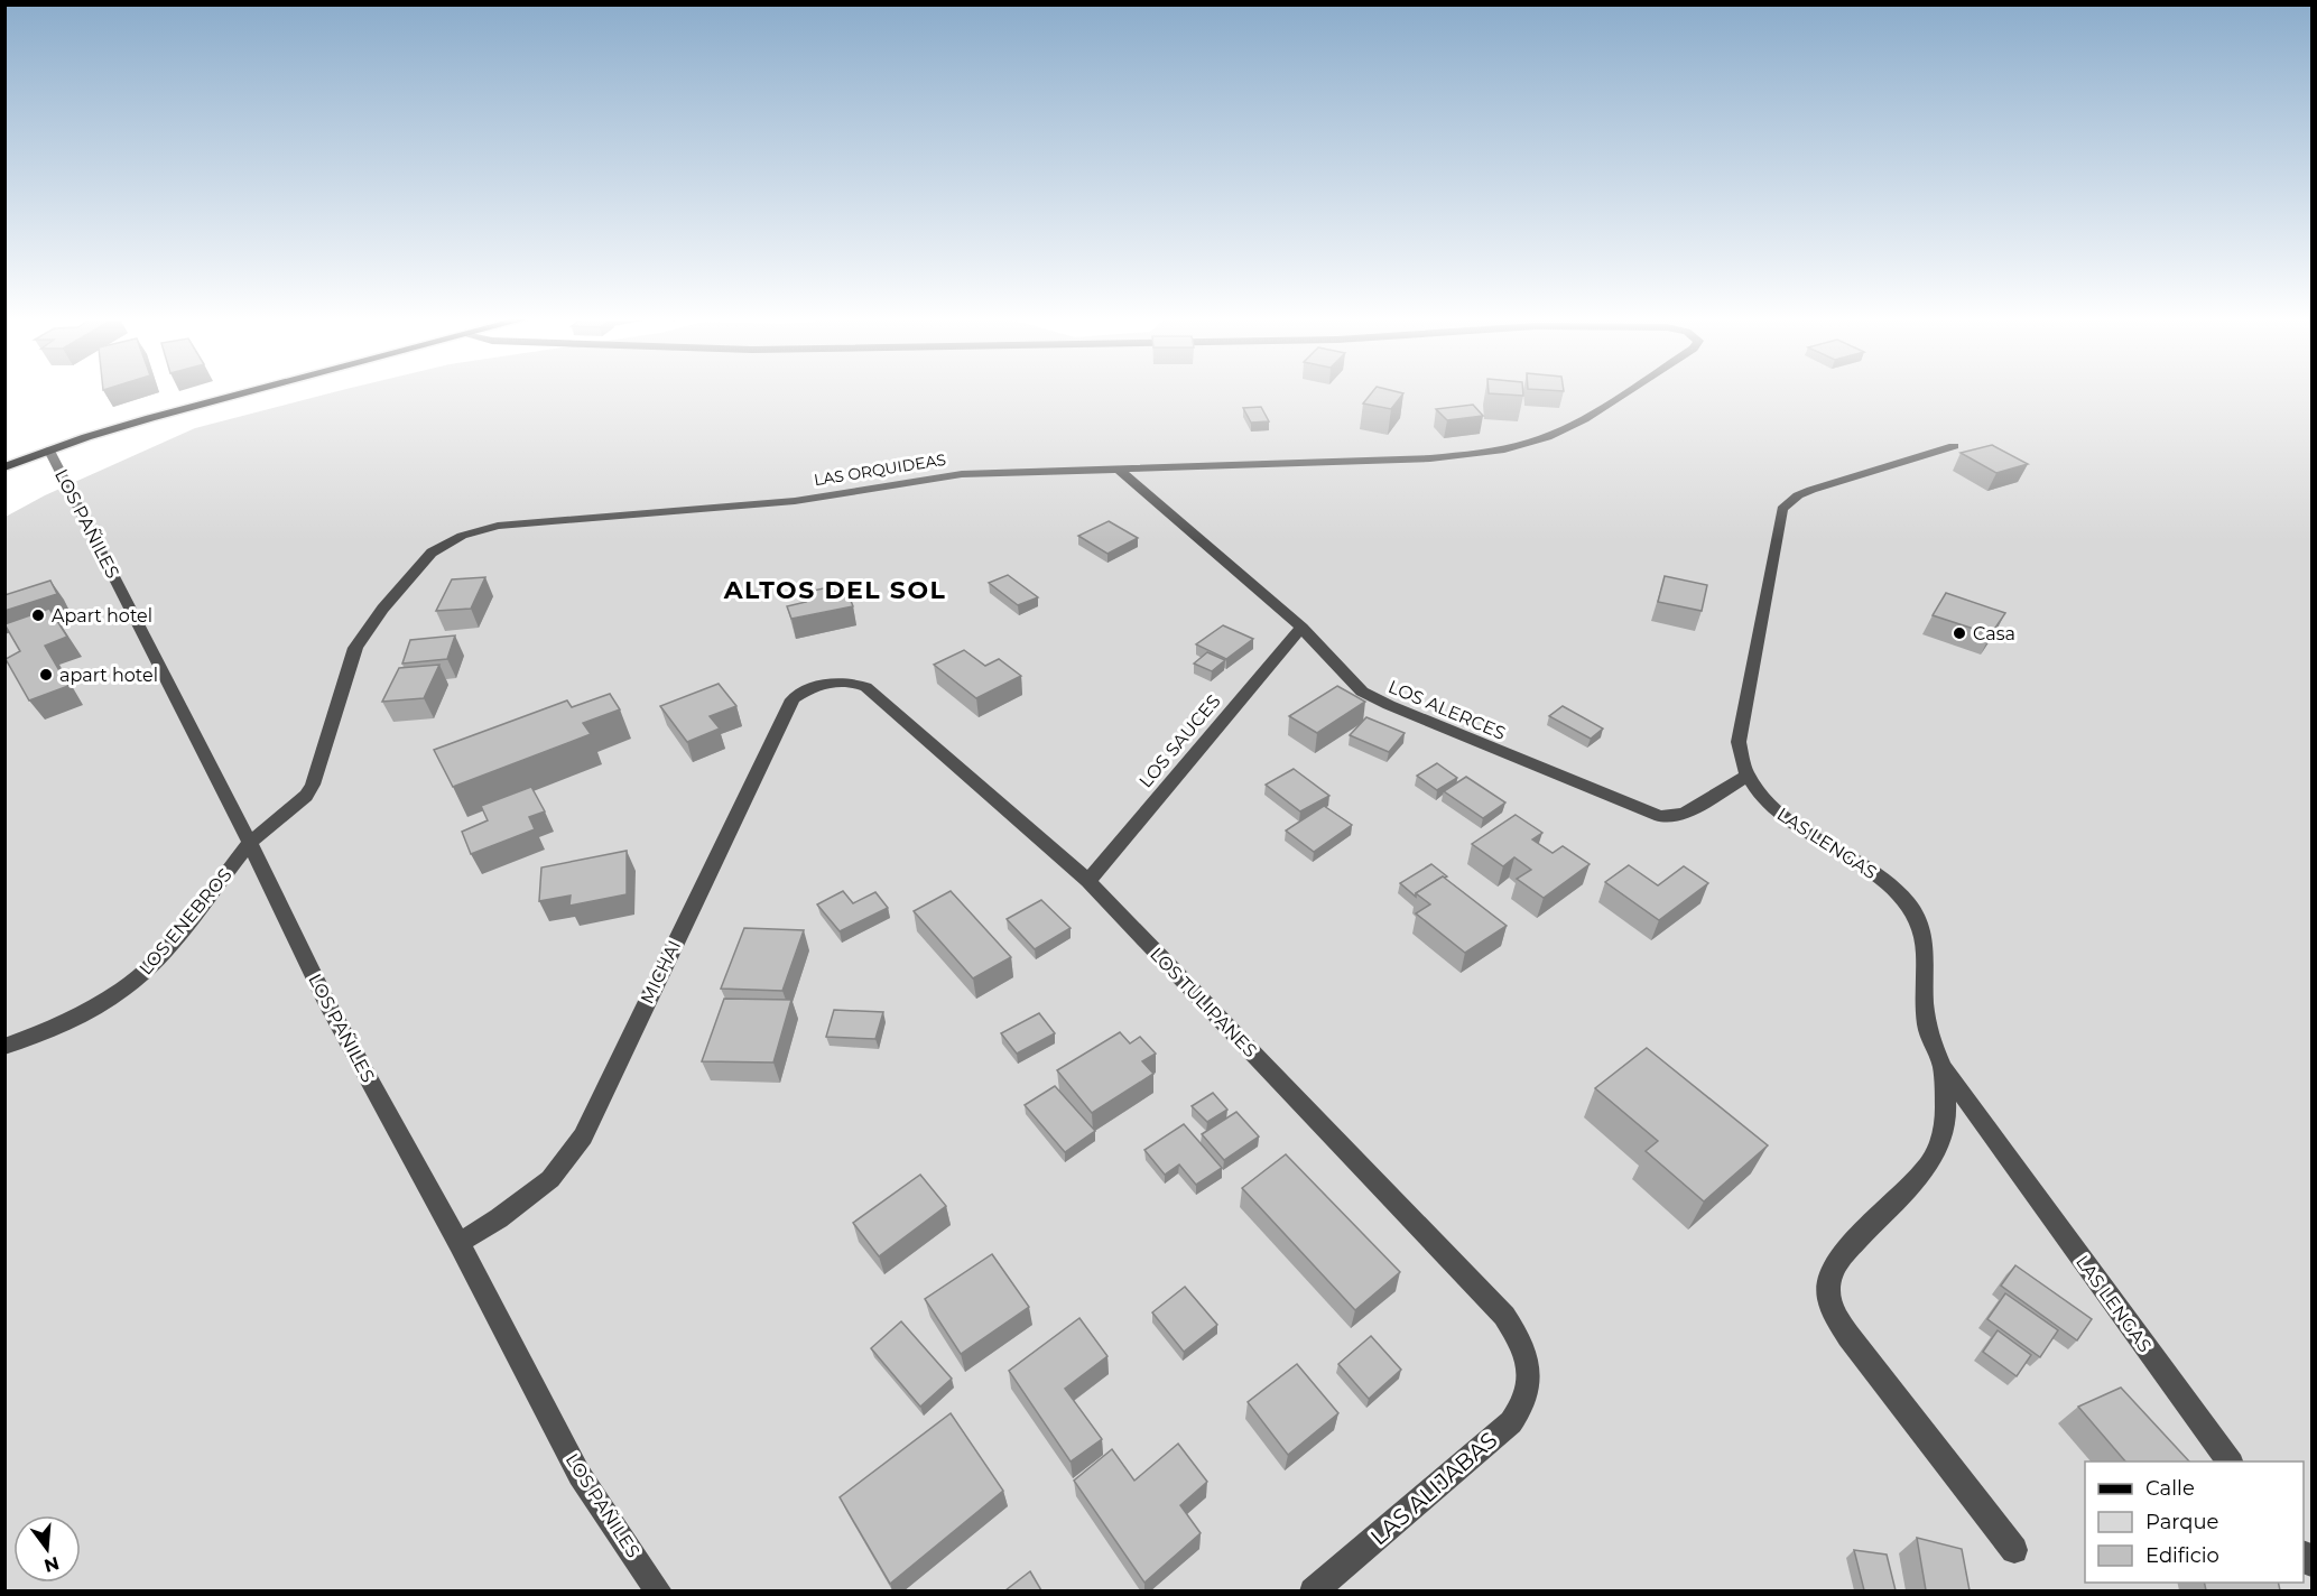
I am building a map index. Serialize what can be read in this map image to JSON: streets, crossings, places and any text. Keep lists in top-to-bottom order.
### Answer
{
  "streets": {
    "street": [
      "LAS ORQUIDEAS",
      "LOS PAÑILES",
      "LOS ALERCES",
      "LOS SAUCES",
      "LAS LENGAS",
      "LOS ENEBROS",
      "MICHAI",
      "LOS TULIPANES",
      "LAS ALIJABAS"
    ]
  },
  "crossings": [
    ["LAS ORQUIDEAS", "LOS PAÑILES"],
    ["LAS ORQUIDEAS", "LOS ALERCES"],
    ["LAS ORQUIDEAS", "LOS ENEBROS"],
    ["LOS PAÑILES", "LOS ENEBROS"],
    ["LOS PAÑILES", "MICHAI"],
    ["LOS ALERCES", "LOS SAUCES"],
    ["LOS ALERCES", "LAS LENGAS"],
    ["LOS SAUCES", "LOS TULIPANES"],
    ["MICHAI", "LOS TULIPANES"],
    ["LOS TULIPANES", "LAS ALIJABAS"]
  ],
  "districts": ["ALTOS DEL SOL"],
  "places": ["Apart hotel", "Casa", "apart hotel"],
  "legend": ["Calle", "Parque", "Edificio"],
  "north": "bottom"
}
